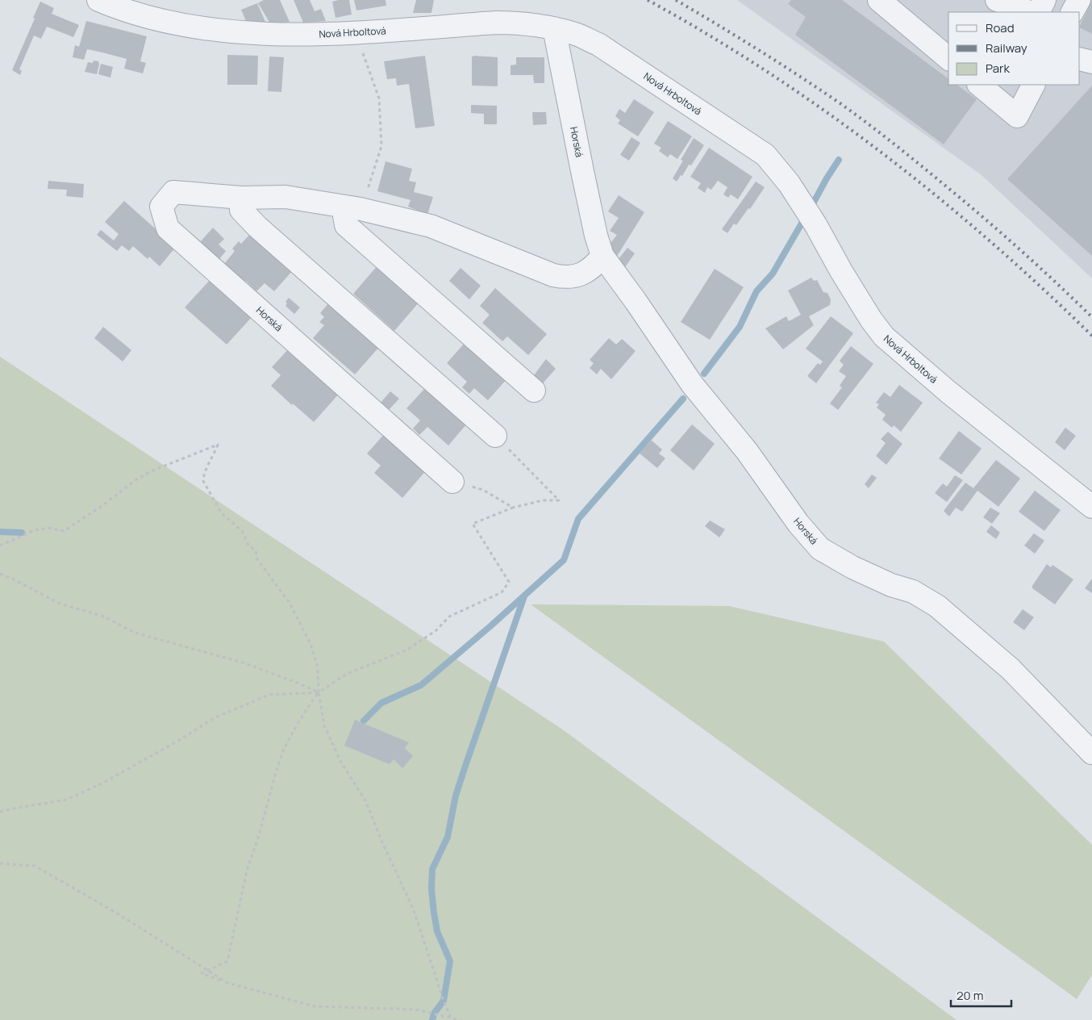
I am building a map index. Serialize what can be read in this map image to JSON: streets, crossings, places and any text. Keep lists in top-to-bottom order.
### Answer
{
  "streets": {
    "street": ["Nová Hrboltová", "Horská"]
  },
  "crossings": [
    ["Nová Hrboltová", "Horská"]
  ],
  "legend": ["Road", "Railway", "Park"],
  "scale_bar": "20 m"
}
